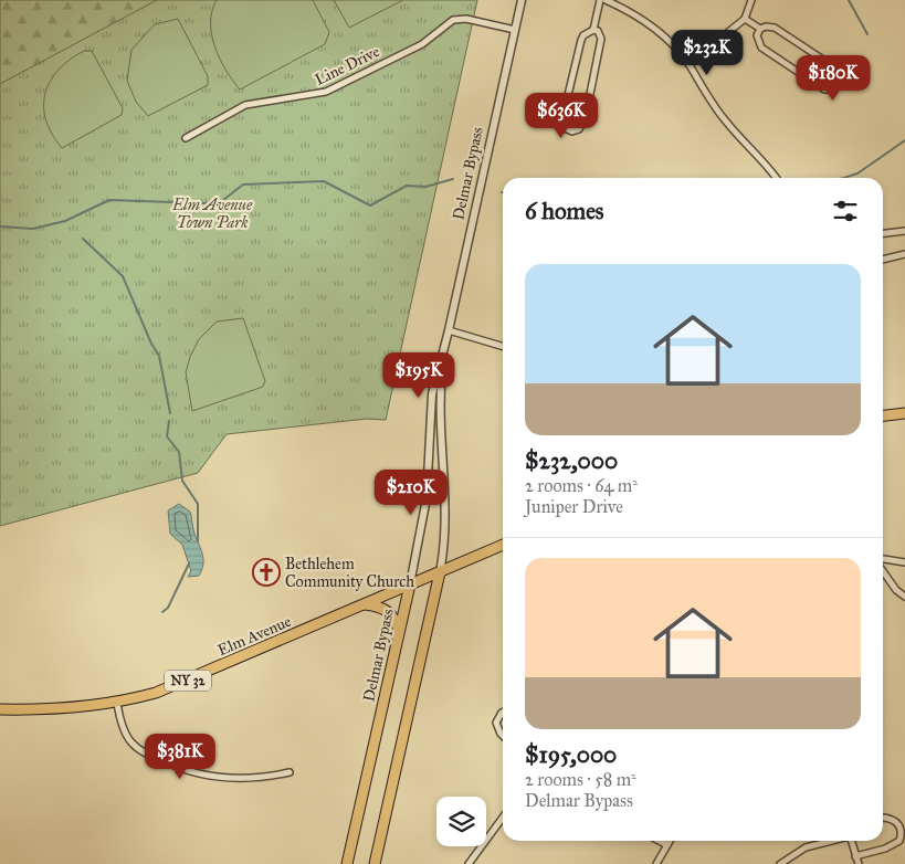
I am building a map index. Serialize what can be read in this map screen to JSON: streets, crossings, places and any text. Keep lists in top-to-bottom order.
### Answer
{
  "streets": {
    "main road": ["Delmar Bypass", "Elm Avenue", "NY 32"],
    "street": ["Line Drive"]
  },
  "crossings": [
    ["Line Drive", "Delmar Bypass"],
    ["Delmar Bypass", "Elm Avenue"]
  ],
  "parks": ["Elm Avenue Town Park"],
  "places": {
    "church": ["Bethlehem Community Church"]
  },
  "page": {
    "price": [
      "$232K",
      "$180K",
      "$636K",
      "$195K",
      "$210K",
      "$381K"
    ],
    "heading": "6 homes",
    "list": [
      {
        "name": "$232,000",
        "note": "2 rooms · 64 m² · Juniper Drive"
      },
      {
        "name": "$195,000",
        "note": "2 rooms · 58 m² · Delmar Bypass"
      }
    ]
  }
}
